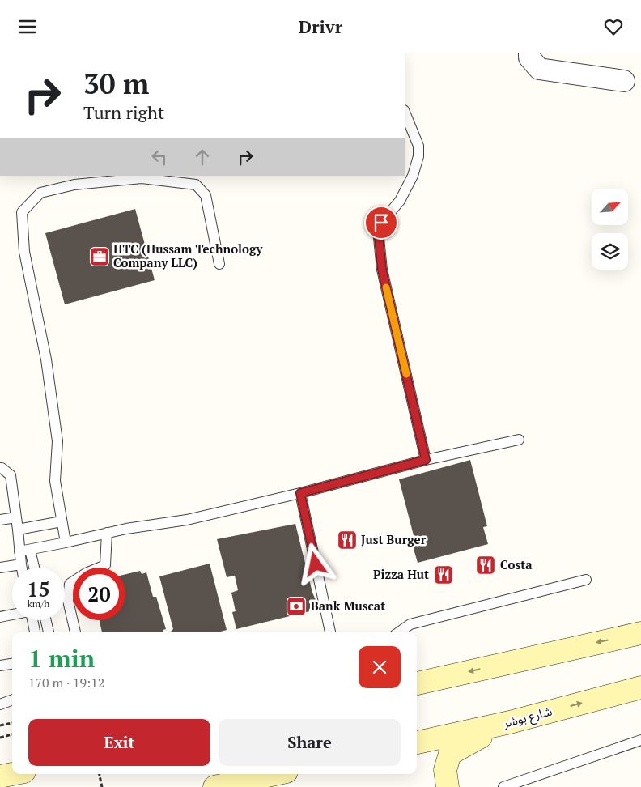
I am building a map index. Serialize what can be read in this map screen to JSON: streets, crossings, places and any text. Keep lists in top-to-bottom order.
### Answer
{
  "streets": {
    "main road": ["شارع بوشر"]
  },
  "places": {
    "office": ["HTC (Hussam Technology Company LLC)"],
    "restaurant": ["Just Burger", "Costa", "Pizza Hut"],
    "bank": ["Bank Muscat"]
  },
  "north": "top right",
  "page": {
    "header": "Drivr",
    "turn": ["30 m", "Turn right"],
    "speed": "15 km/h",
    "limit": "20",
    "heading": ["1 min", "170 m · 19:12"],
    "buttons": ["Exit", "Share"]
  }
}
